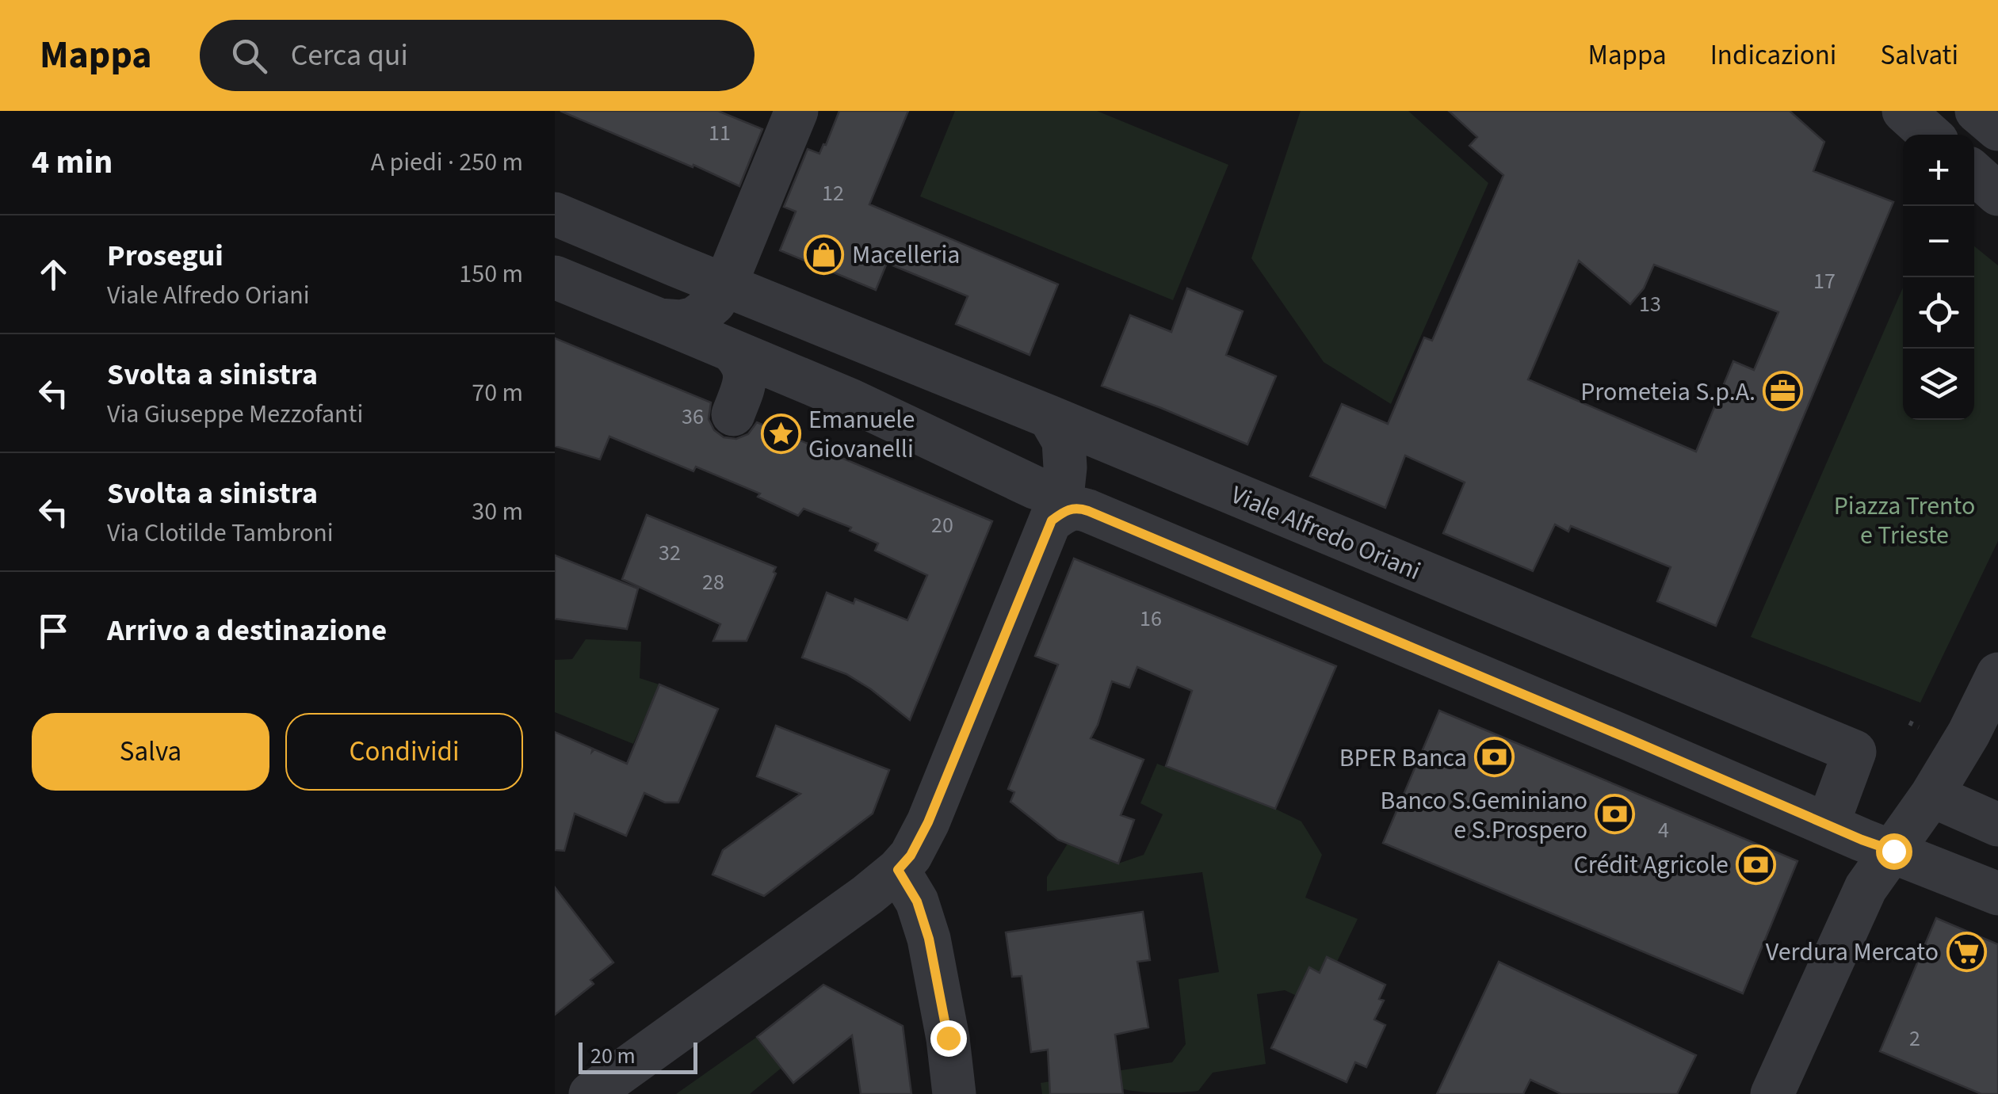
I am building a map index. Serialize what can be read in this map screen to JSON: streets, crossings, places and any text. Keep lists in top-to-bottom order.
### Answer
{
  "streets": {
    "street": ["Viale Alfredo Oriani"]
  },
  "parks": ["Piazza Trento e Trieste"],
  "places": {
    "shop": ["Macelleria"],
    "office": ["Prometeia S.p.A."],
    "place": ["Emanuele Giovanelli"],
    "bank": ["BPER Banca", "Banco S.Geminiano e S.Prospero", "Crédit Agricole"],
    "supermarket": ["Verdura Mercato"]
  },
  "house_numbers": [
    "11",
    "12",
    "17",
    "13",
    "36",
    "20",
    "32",
    "28",
    "16",
    "4",
    "2"
  ],
  "scale_bar": "20 m",
  "page": {
    "header": "Mappa",
    "search": "Cerca qui",
    "nav": ["Mappa", "Indicazioni", "Salvati"],
    "heading": ["4 min", "A piedi · 250 m"],
    "map_buttons": ["+", "−"],
    "list": [
      ["Prosegui", "Viale Alfredo Oriani", "150 m"],
      ["Svolta a sinistra", "Via Giuseppe Mezzofanti", "70 m"],
      ["Svolta a sinistra", "Via Clotilde Tambroni", "30 m"],
      "Arrivo a destinazione"
    ],
    "buttons": ["Salva", "Condividi"],
    "scale": "20 m"
  }
}
